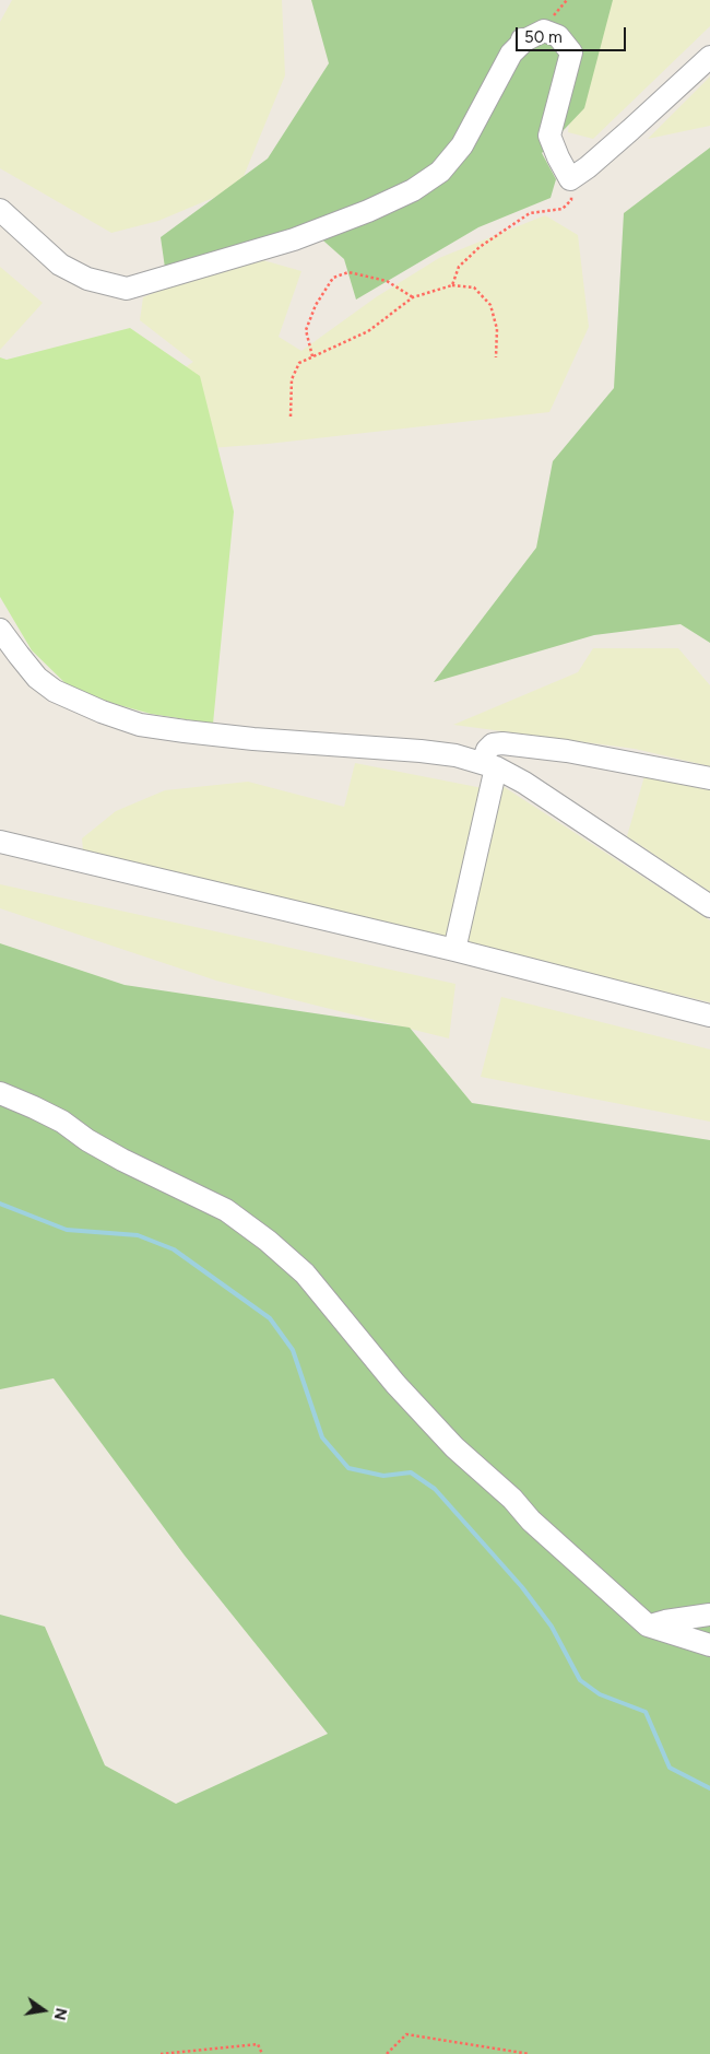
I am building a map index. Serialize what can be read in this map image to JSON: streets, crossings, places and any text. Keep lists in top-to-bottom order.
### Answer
{
  "scale_bar": "50 m",
  "north": "right"
}
